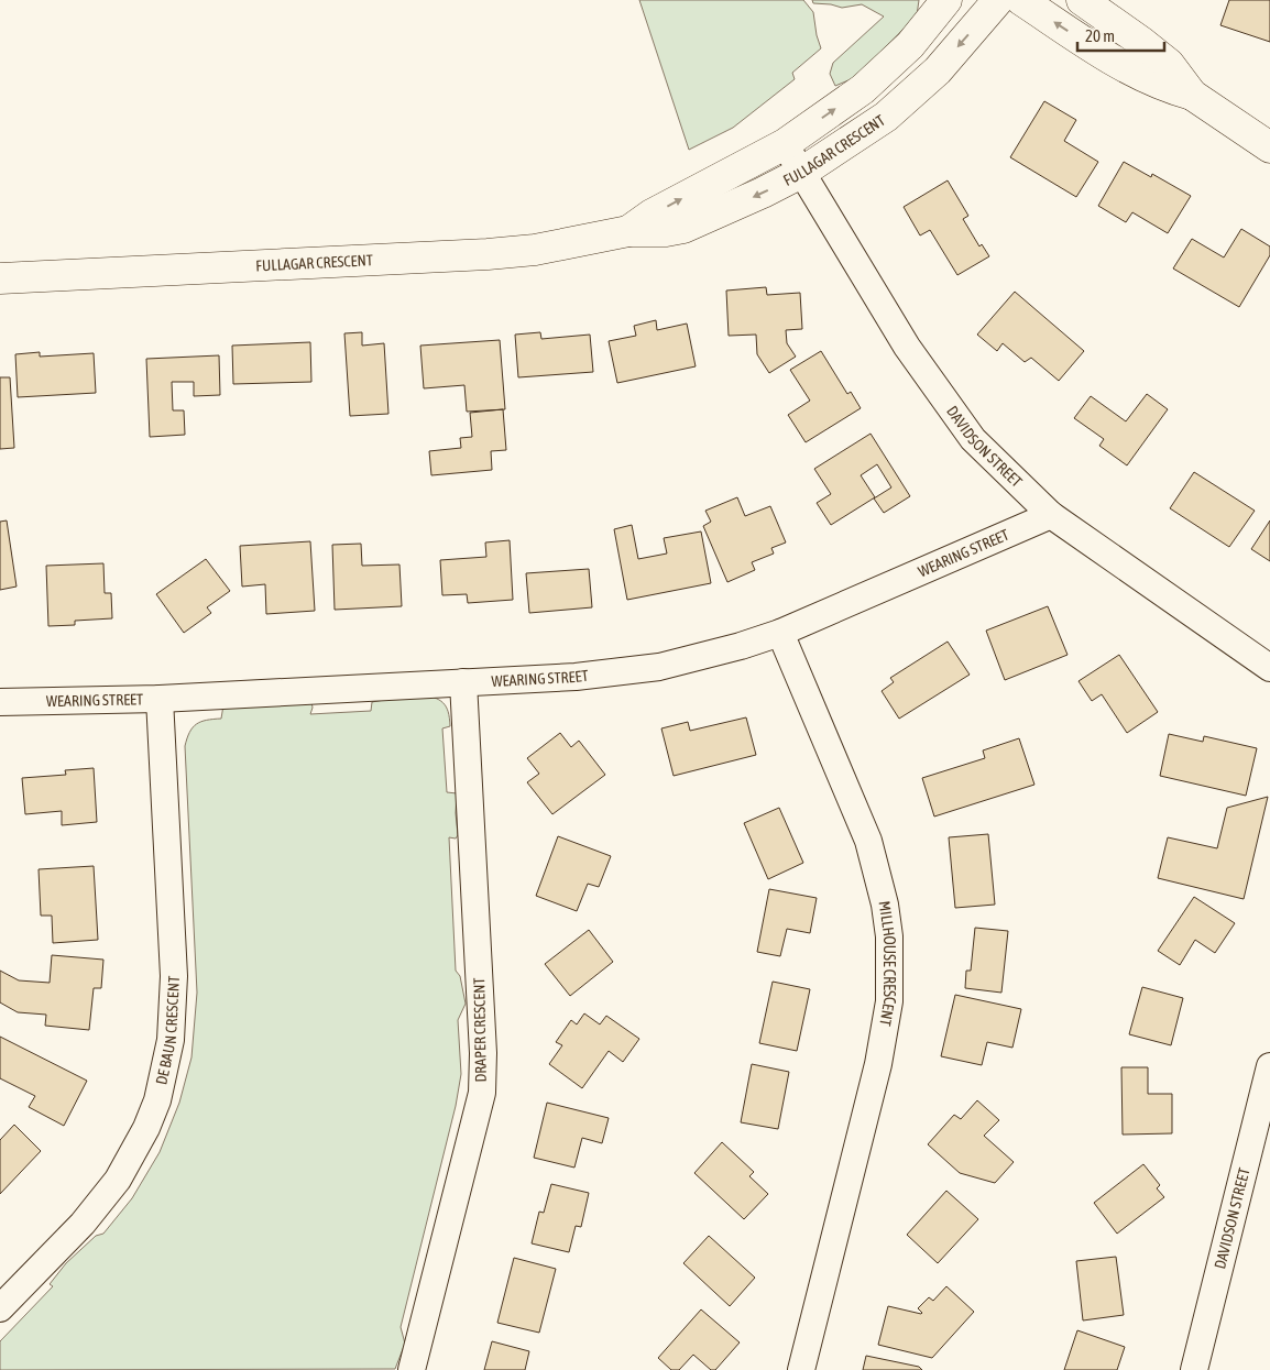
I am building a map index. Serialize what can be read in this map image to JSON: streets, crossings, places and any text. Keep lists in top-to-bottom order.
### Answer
{
  "streets": {
    "street": [
      "FULLAGAR CRESCENT",
      "DAVIDSON STREET",
      "WEARING STREET",
      "MILLHOUSE CRESCENT",
      "DRAPER CRESCENT",
      "DE BAUN CRESCENT"
    ]
  },
  "crossings": [
    ["FULLAGAR CRESCENT", "DAVIDSON STREET"],
    ["DAVIDSON STREET", "WEARING STREET"],
    ["WEARING STREET", "MILLHOUSE CRESCENT"],
    ["WEARING STREET", "DRAPER CRESCENT"],
    ["WEARING STREET", "DE BAUN CRESCENT"]
  ],
  "scale_bar": "20 m"
}
